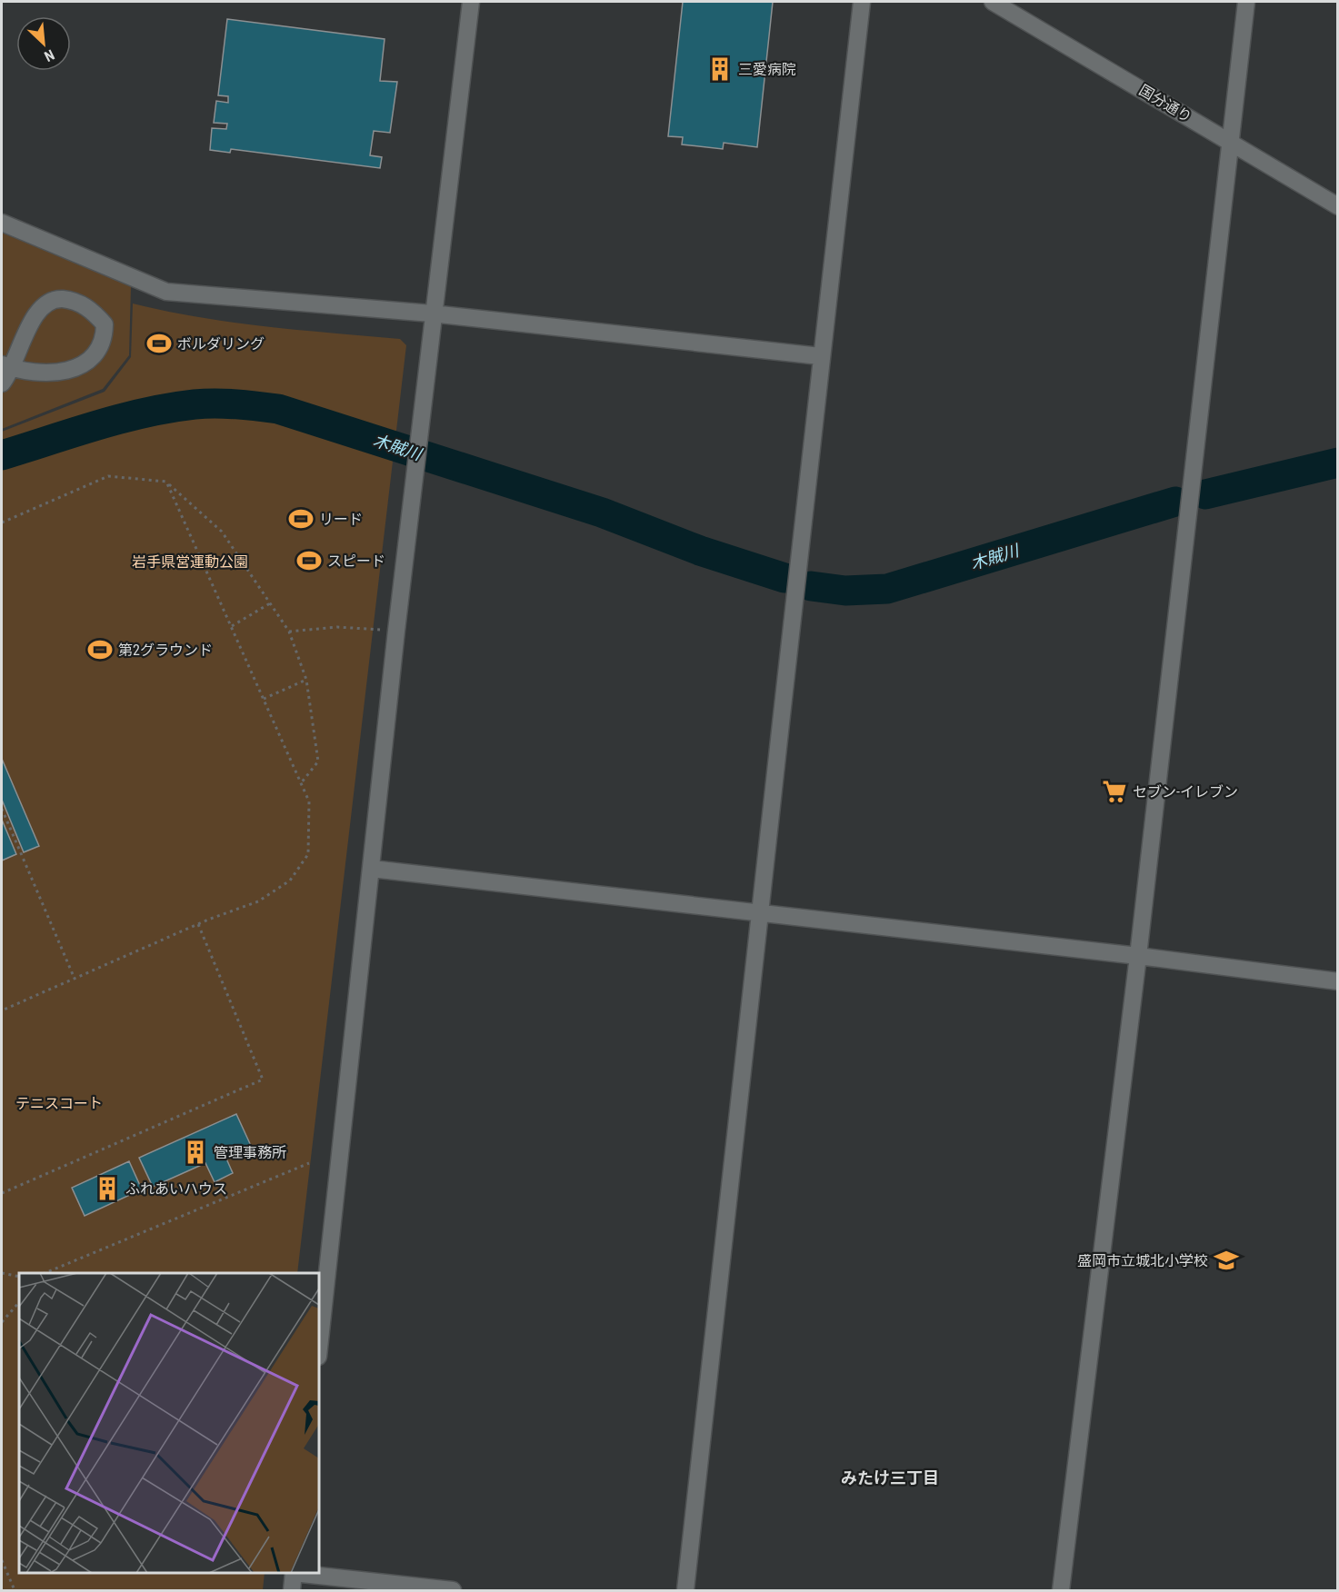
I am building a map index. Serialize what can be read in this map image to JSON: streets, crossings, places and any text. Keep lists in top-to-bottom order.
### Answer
{
  "streets": {
    "street": ["国分通り"]
  },
  "districts": ["みたけ三丁目"],
  "water": ["木賊川"],
  "parks": ["岩手県営運動公園", "テニスコート"],
  "places": {
    "building": ["三愛病院", "管理事務所", "ふれあいハウス"],
    "sports": [
      "ボルダリング",
      "リード",
      "スピード",
      "第2グラウンド"
    ],
    "supermarket": ["セブン-イレブン"],
    "school or university": ["盛岡市立城北小学校"]
  },
  "north": "bottom right"
}
